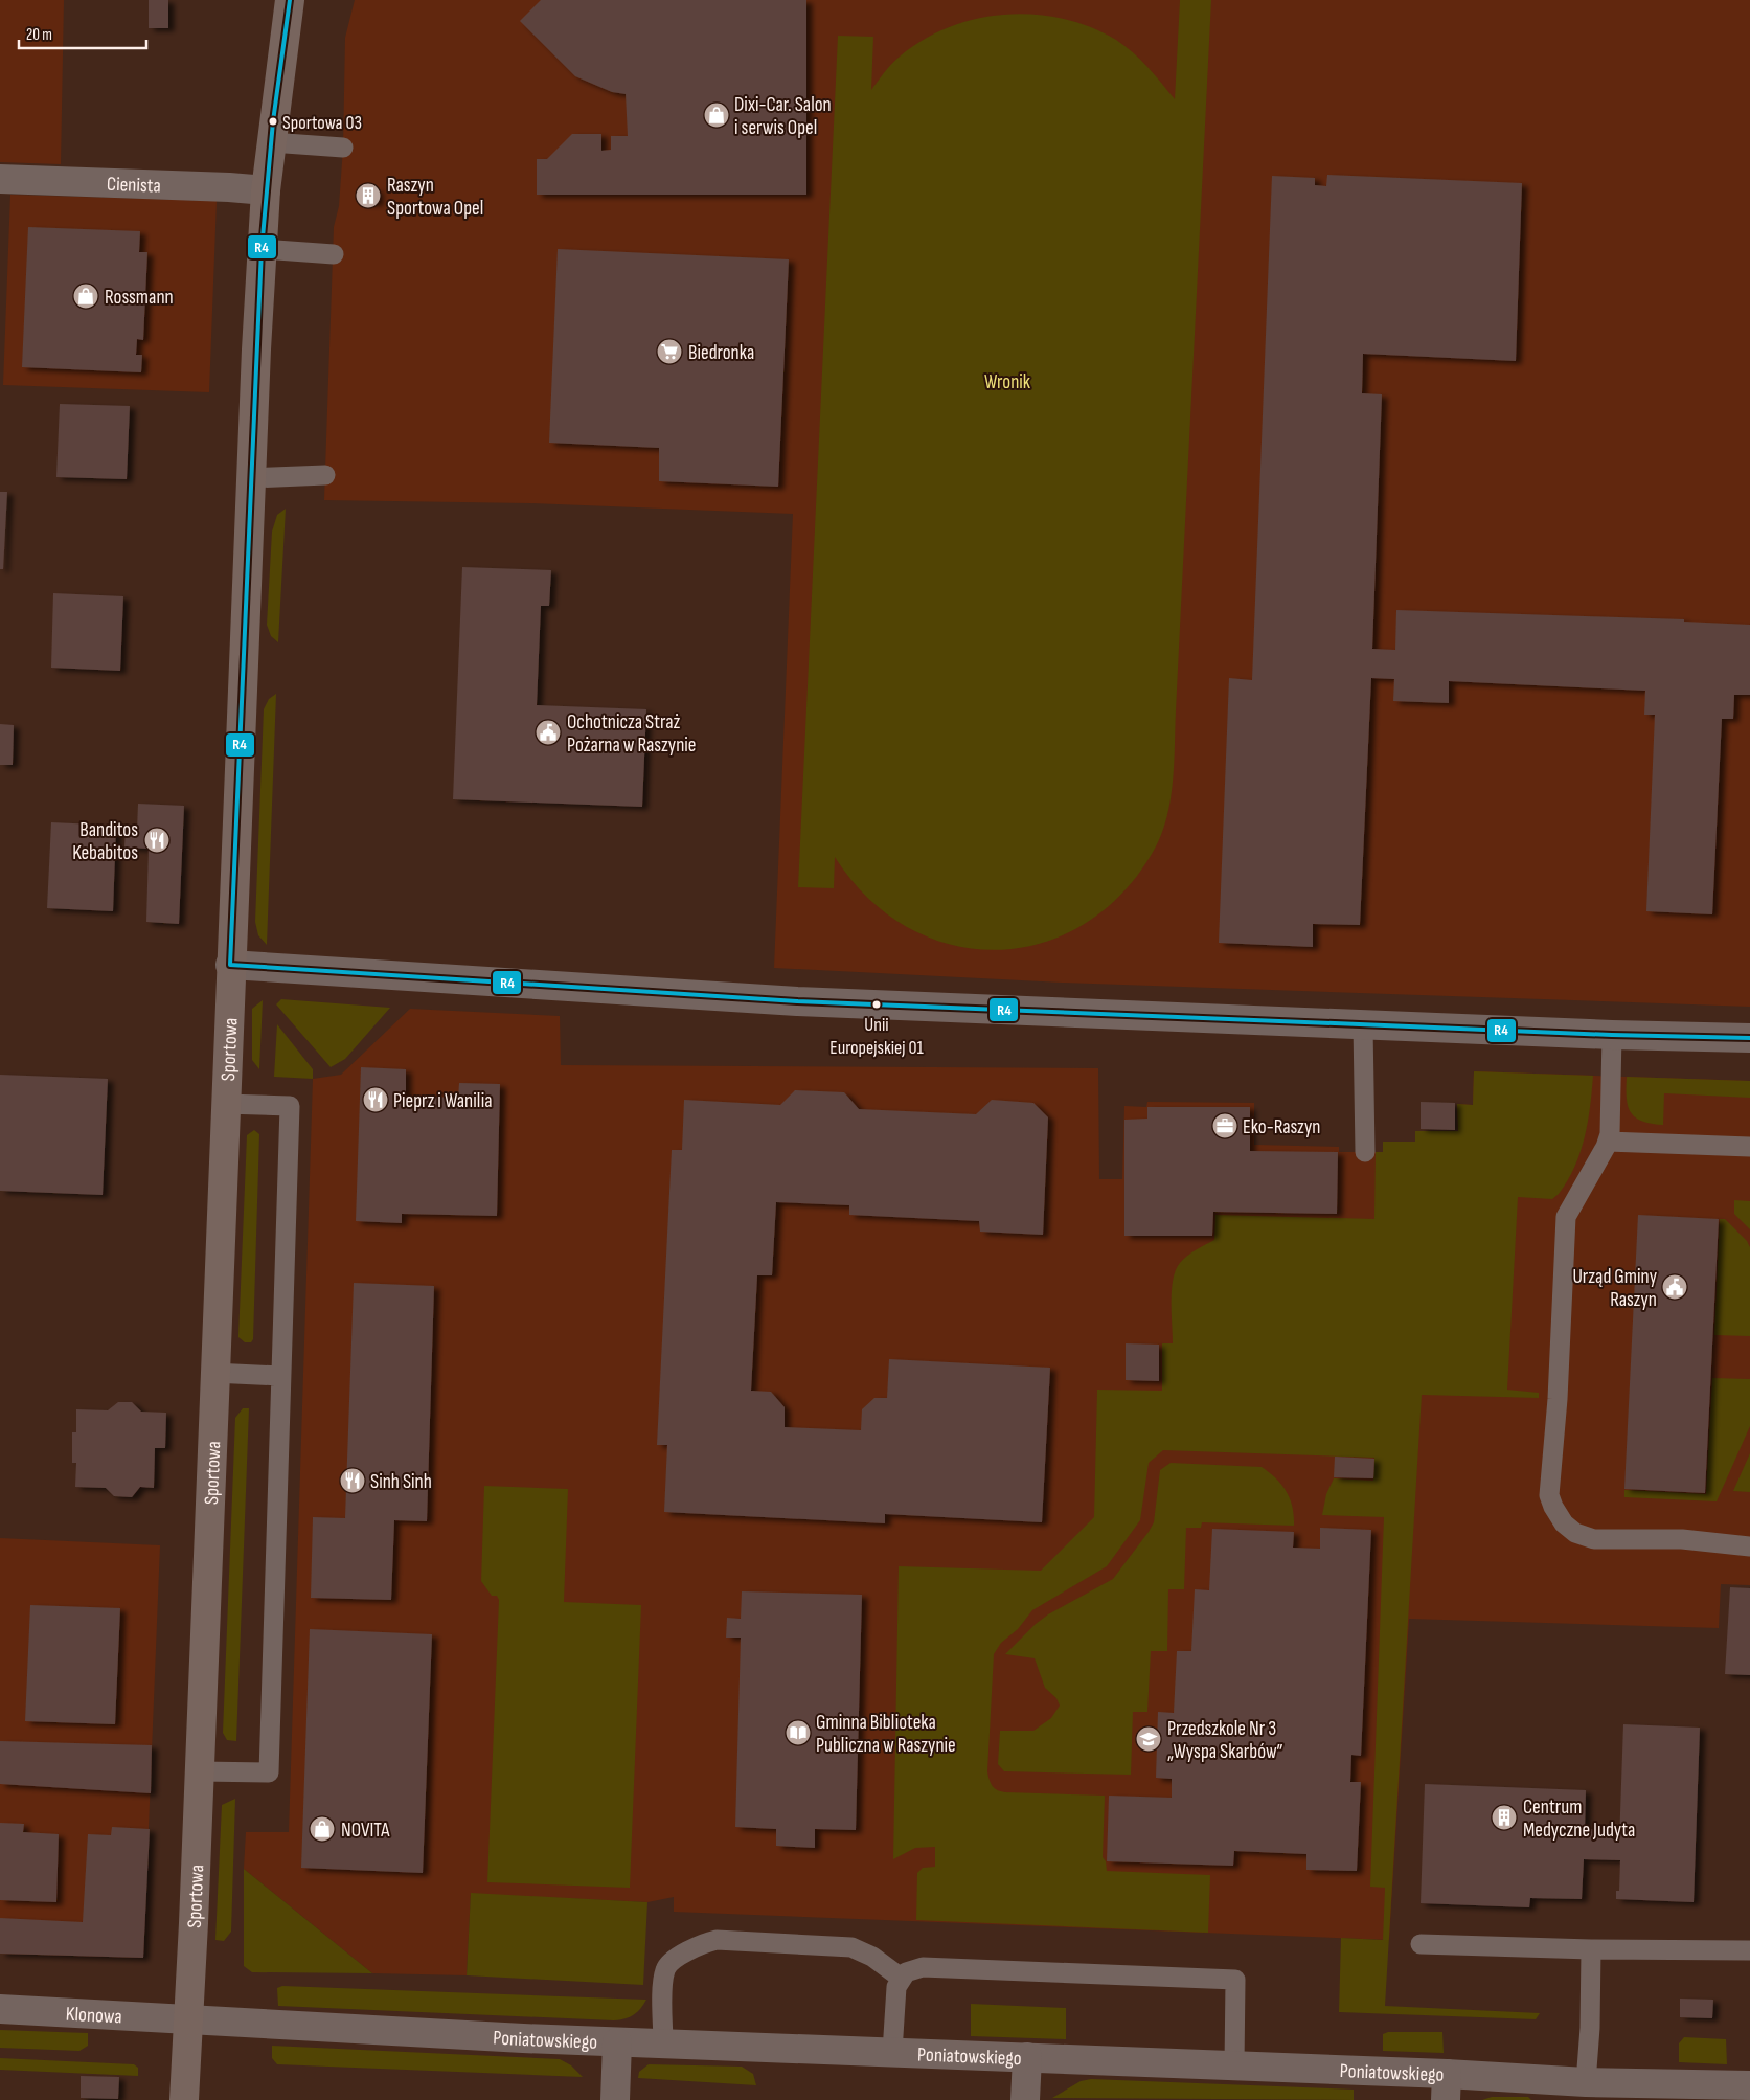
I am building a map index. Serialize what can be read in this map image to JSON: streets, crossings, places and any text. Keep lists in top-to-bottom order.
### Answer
{
  "streets": {
    "street": [
      "Cienista",
      "Sportowa",
      "Klonowa",
      "Poniatowskiego"
    ]
  },
  "crossings": [
    ["Cienista", "Sportowa"],
    ["Sportowa", "Klonowa"],
    ["Sportowa", "Poniatowskiego"],
    ["Klonowa", "Poniatowskiego"]
  ],
  "parks": ["Wronik"],
  "places": {
    "shop": ["Dixi-Car. Salon i serwis Opel", "Rossmann", "NOVITA"],
    "other": ["Sportowa 03", "Unii Europejskiej 01"],
    "building": ["Raszyn Sportowa Opel", "Centrum Medyczne Judyta"],
    "supermarket": ["Biedronka"],
    "public building": ["Ochotnicza Straż Pożarna w Raszynie", "Urząd Gminy Raszyn"],
    "restaurant": ["Banditos Kebabitos", "Pieprz i Wanilia", "Sinh Sinh"],
    "office": ["Eko-Raszyn"],
    "library": ["Gminna Biblioteka Publiczna w Raszynie"],
    "school or university": ["Przedszkole Nr 3 „Wyspa Skarbów”"]
  },
  "lines": ["transit line R4"],
  "scale_bar": "20 m"
}
